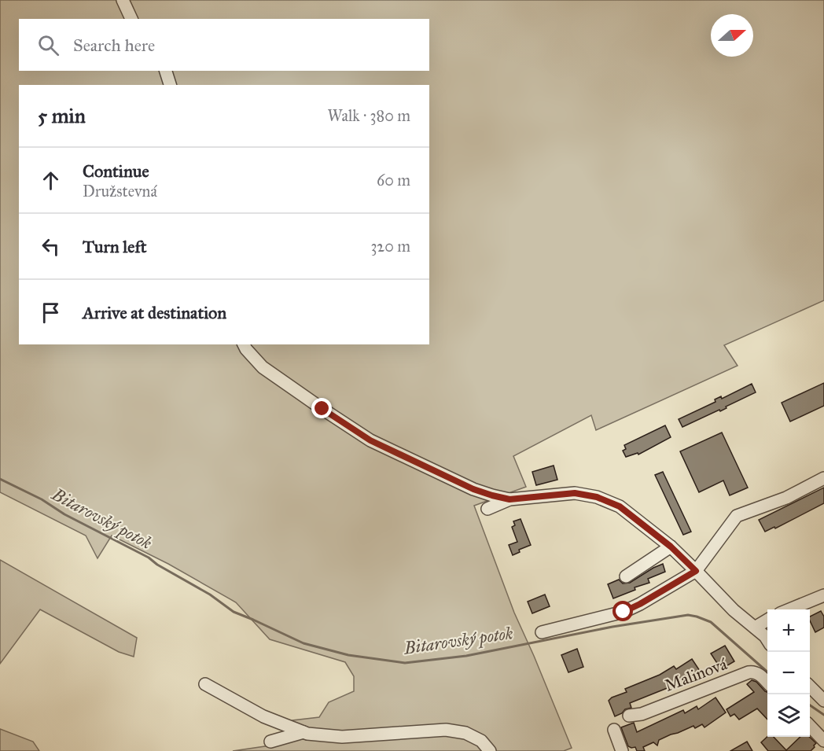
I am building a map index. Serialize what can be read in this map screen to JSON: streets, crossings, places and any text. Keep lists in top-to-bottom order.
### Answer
{
  "streets": {
    "street": ["Malinová"]
  },
  "water": ["Bitarovský potok"],
  "north": "right",
  "page": {
    "search": "Search here",
    "heading": ["5 min", "Walk · 380 m"],
    "list": [
      ["Continue", "Družstevná", "60 m"],
      ["Turn left", "320 m"],
      "Arrive at destination"
    ],
    "map_buttons": ["+", "−"]
  }
}
